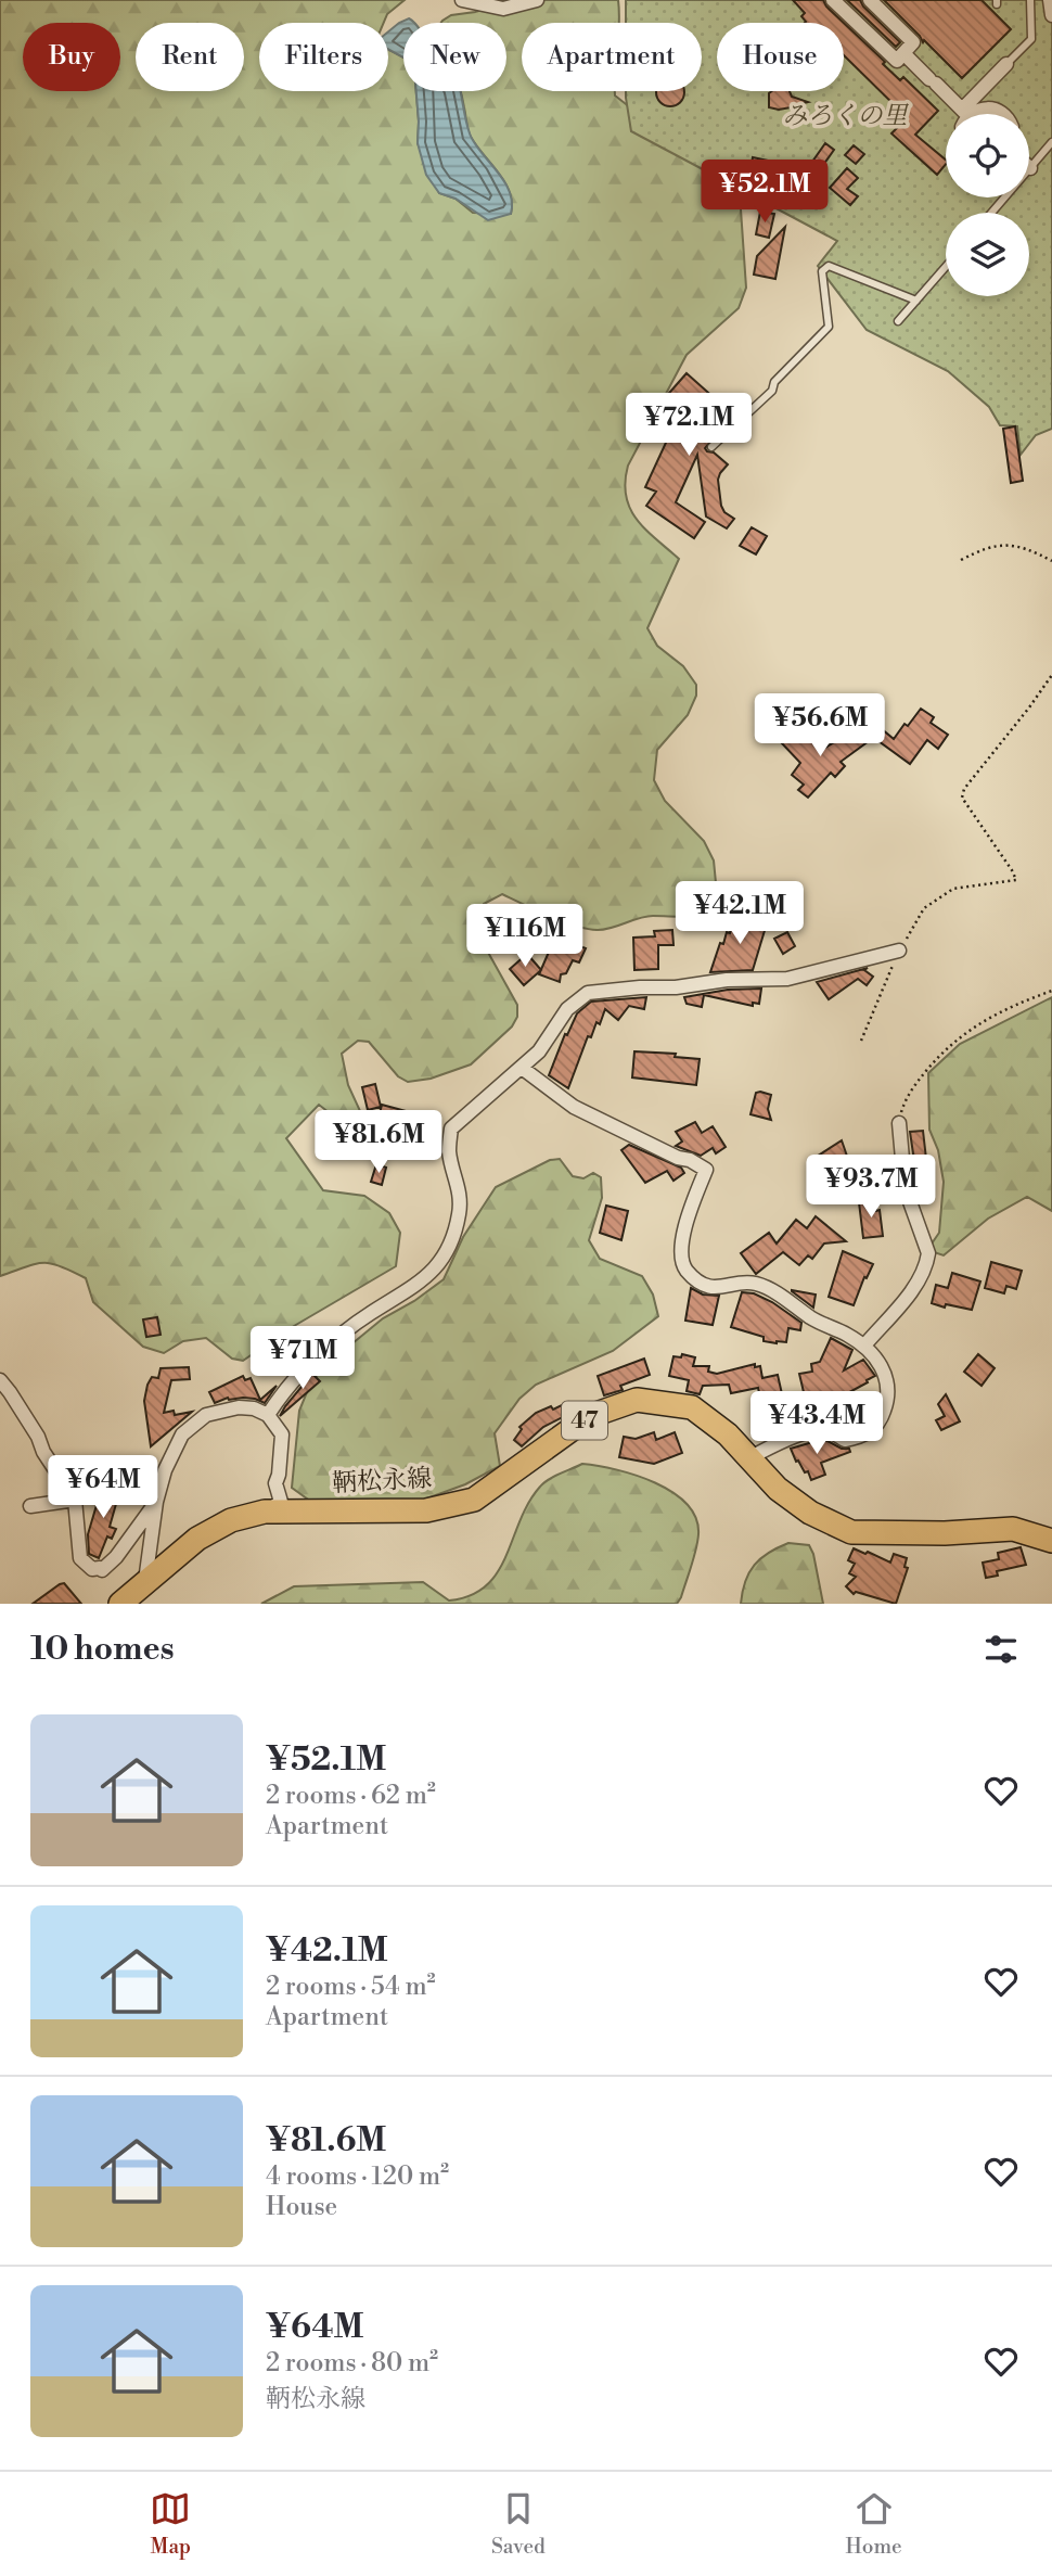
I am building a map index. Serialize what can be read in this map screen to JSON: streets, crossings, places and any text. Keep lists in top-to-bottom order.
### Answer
{
  "streets": {
    "main road": ["47", "鞆松永線"]
  },
  "parks": ["みろくの里"],
  "page": {
    "chip": [
      "Buy",
      "Rent",
      "Filters",
      "New",
      "Apartment",
      "House"
    ],
    "price": [
      "¥52.1M",
      "¥72.1M",
      "¥56.6M",
      "¥42.1M",
      "¥116M",
      "¥81.6M",
      "¥93.7M",
      "¥71M",
      "¥43.4M",
      "¥64M"
    ],
    "heading": "10 homes",
    "list": [
      {
        "name": "¥52.1M",
        "note": "2 rooms · 62 m² · Apartment"
      },
      {
        "name": "¥42.1M",
        "note": "2 rooms · 54 m² · Apartment"
      },
      {
        "name": "¥81.6M",
        "note": "4 rooms · 120 m² · House"
      },
      {
        "name": "¥64M",
        "note": "2 rooms · 80 m² · 鞆松永線"
      }
    ],
    "tabs": ["Map", "Saved", "Home"]
  }
}
